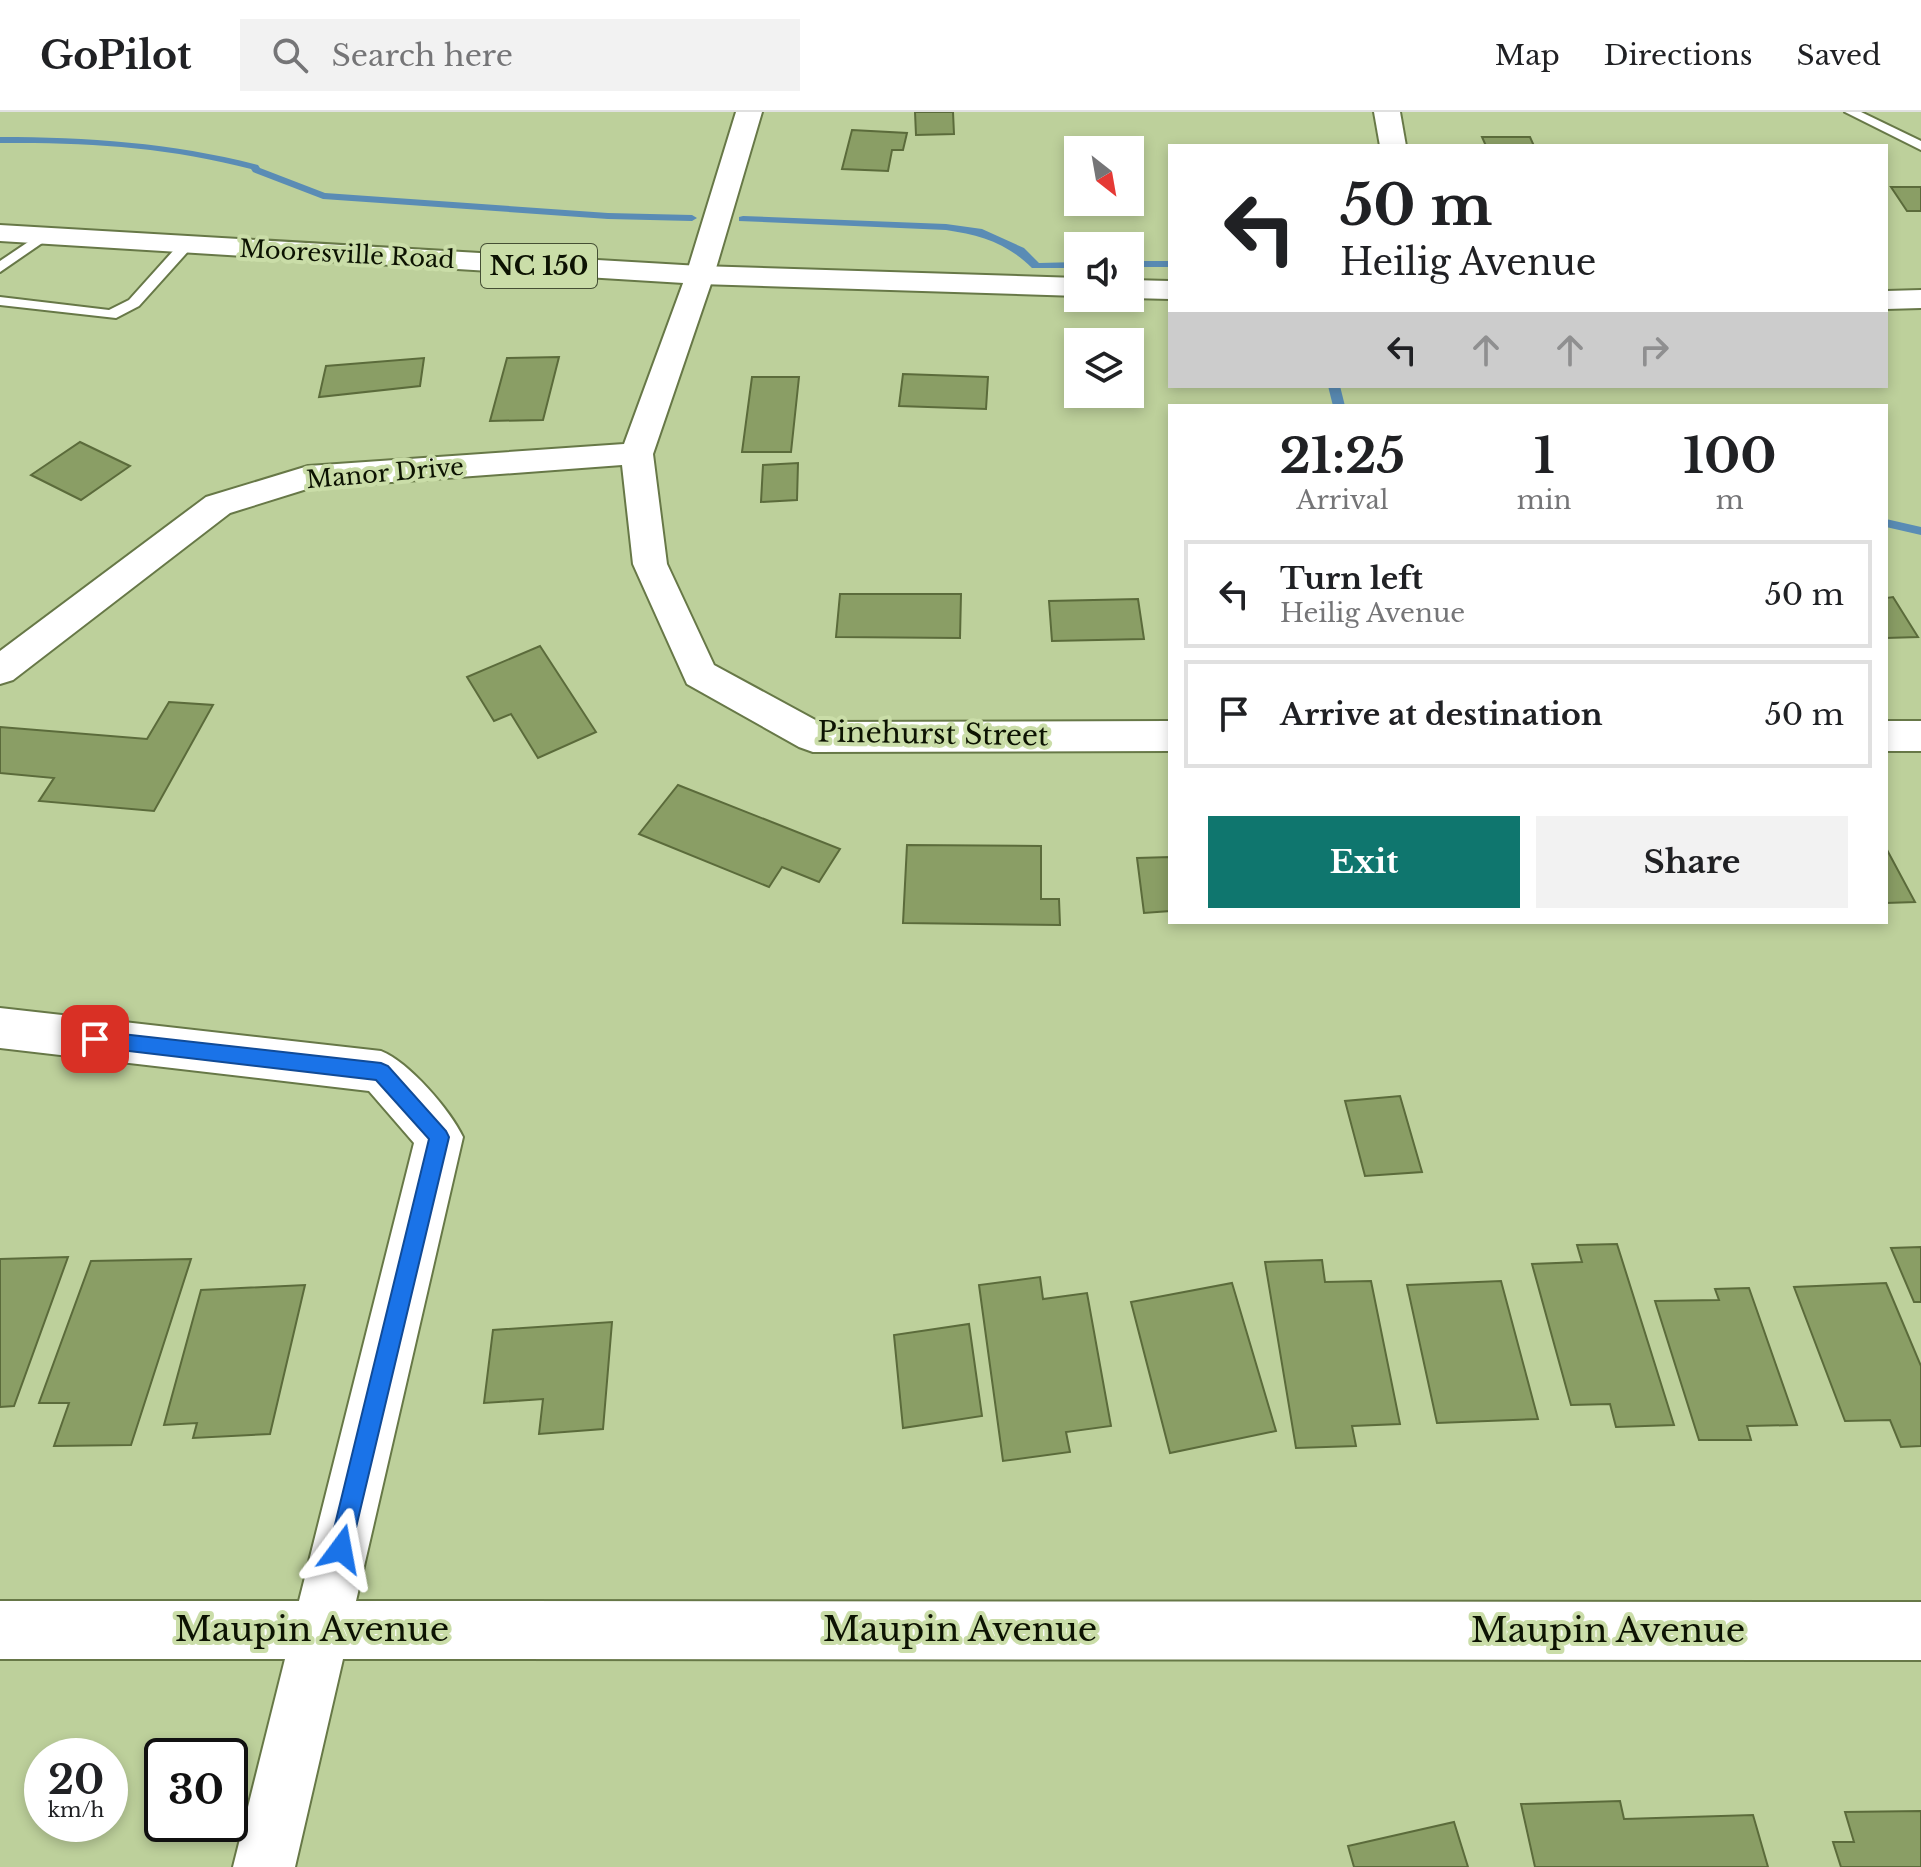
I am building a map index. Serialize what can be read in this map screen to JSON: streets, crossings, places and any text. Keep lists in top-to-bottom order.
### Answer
{
  "streets": {
    "street": [
      "Mooresville Road",
      "NC 150",
      "Manor Drive",
      "Pinehurst Street",
      "Maupin Avenue"
    ]
  },
  "crossings": [
    ["Mooresville Road", "Pinehurst Street"],
    ["Manor Drive", "Pinehurst Street"]
  ],
  "north": "bottom right",
  "page": {
    "header": "GoPilot",
    "search": "Search here",
    "nav": ["Map", "Directions", "Saved"],
    "turn": ["50 m", "Heilig Avenue"],
    "eta": [
      "21:25",
      "Arrival",
      "1",
      "min",
      "100",
      "m"
    ],
    "list": [
      {
        "name": "Turn left",
        "note": "Heilig Avenue",
        "value": "50 m"
      },
      {
        "name": "Arrive at destination",
        "value": "50 m"
      }
    ],
    "buttons": ["Exit", "Share"],
    "speed": "20 km/h",
    "limit": "30"
  }
}
